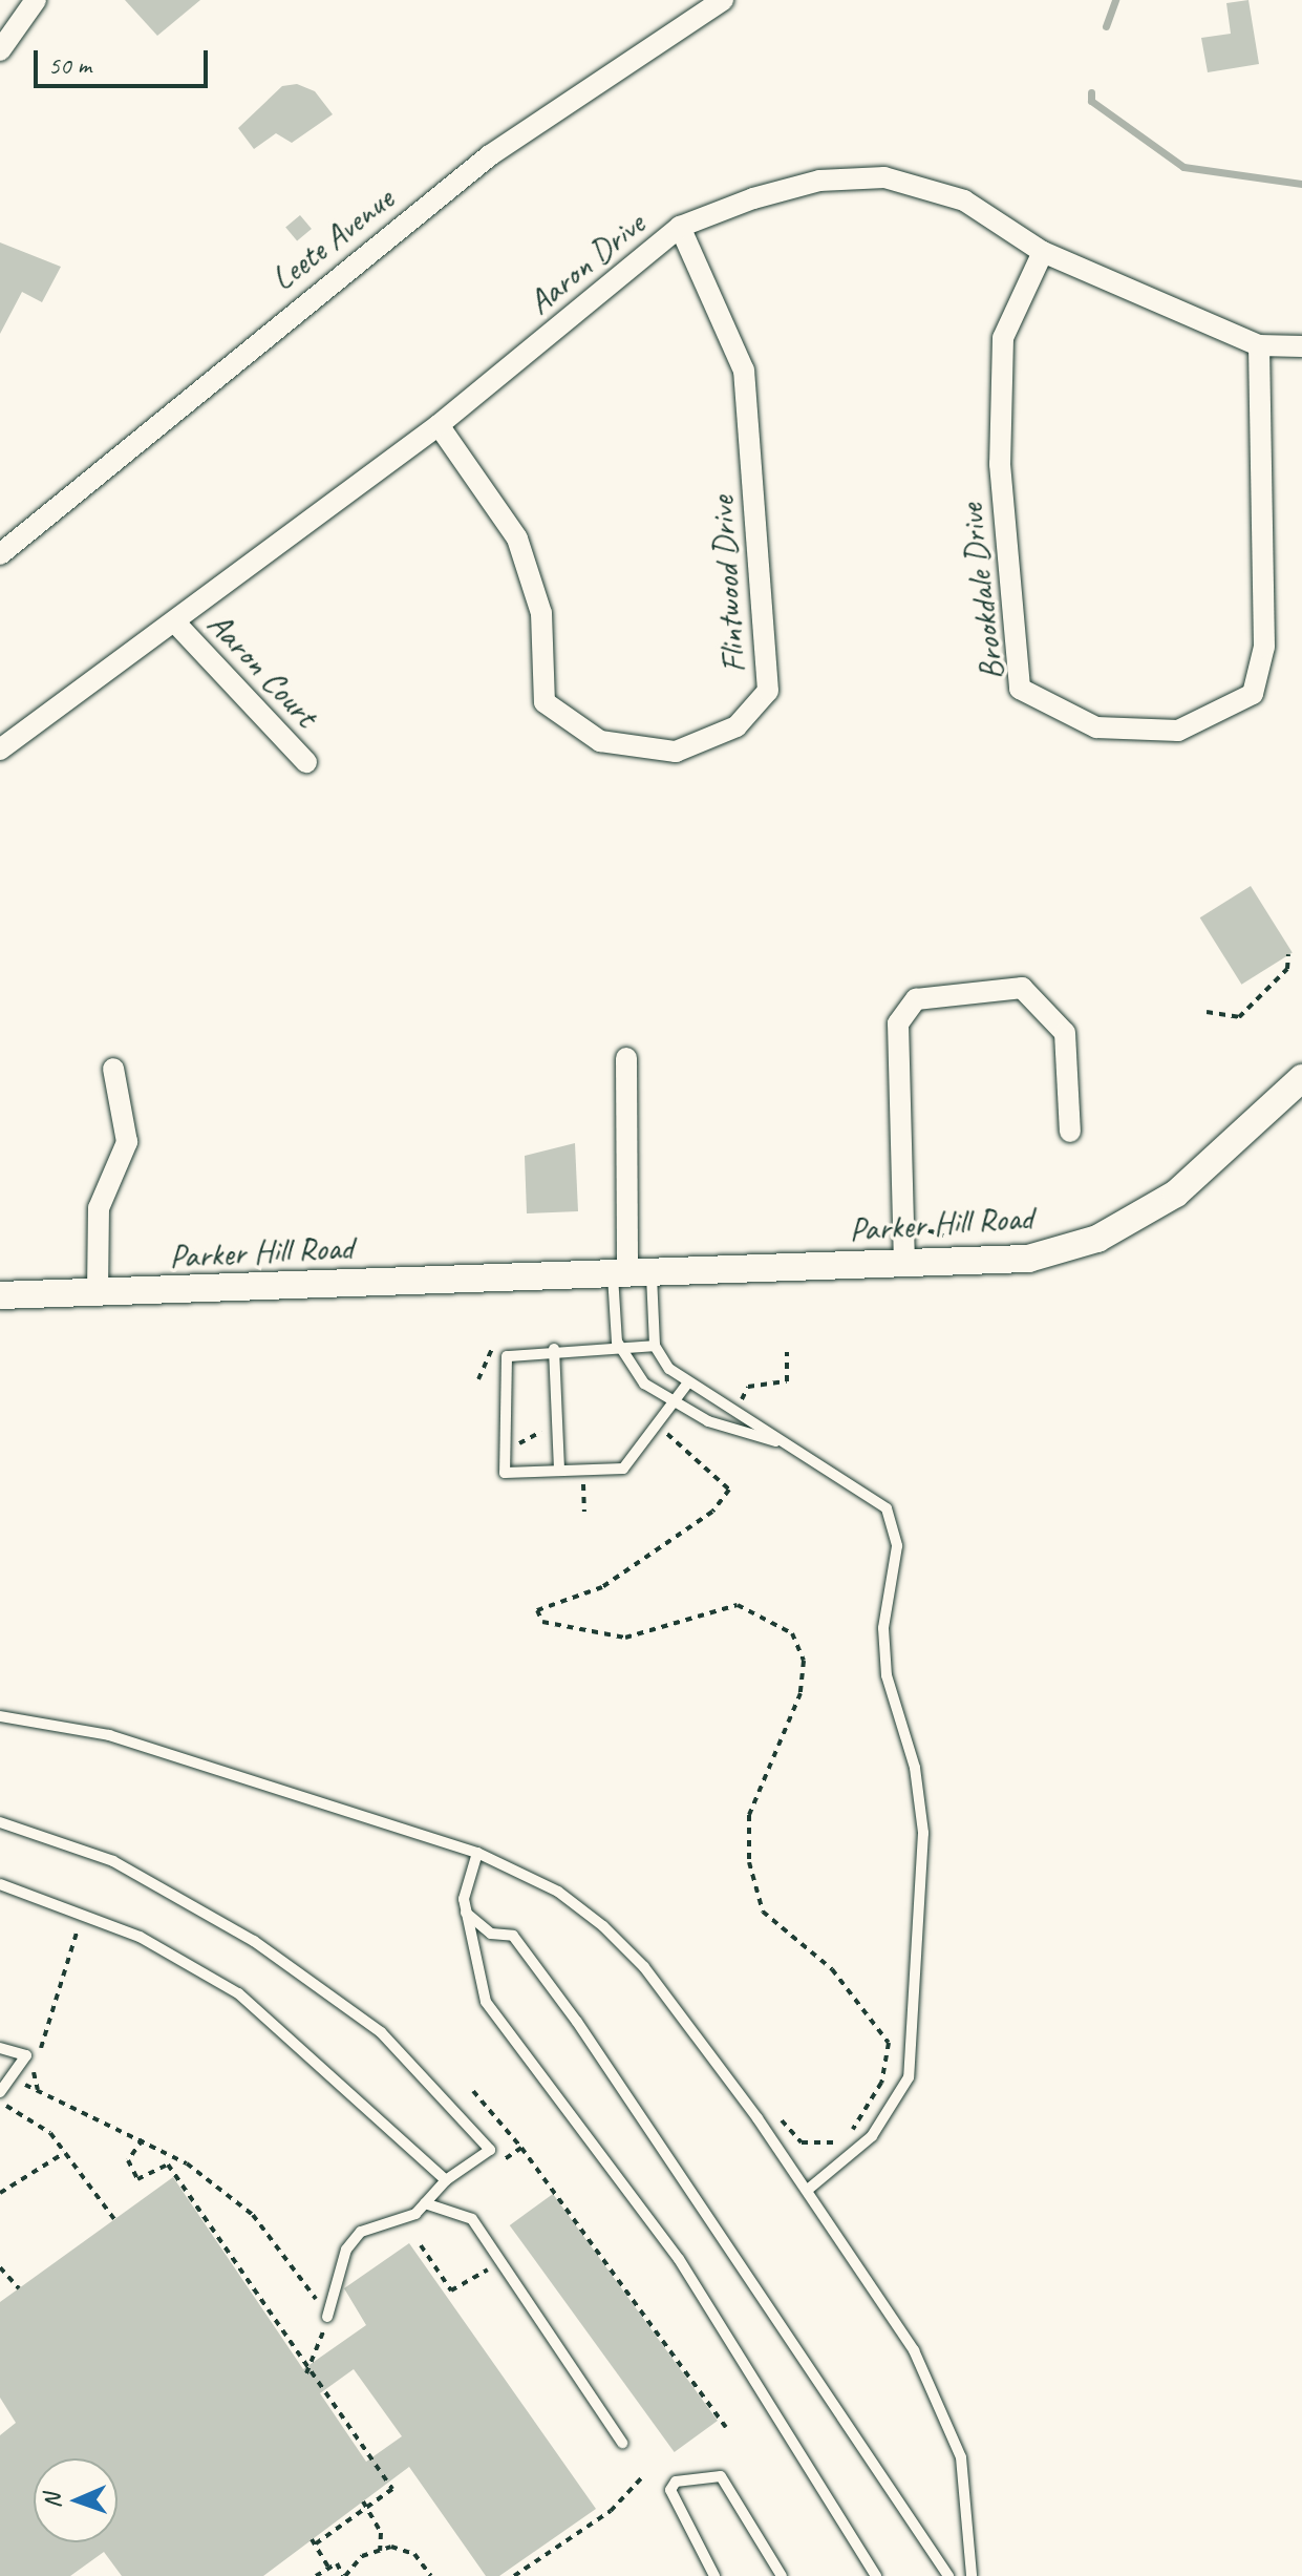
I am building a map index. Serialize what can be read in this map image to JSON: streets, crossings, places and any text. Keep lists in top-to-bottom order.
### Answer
{
  "streets": {
    "street": [
      "Leete Avenue",
      "Aaron Drive",
      "Flintwood Drive",
      "Brookdale Drive",
      "Aaron Court",
      "Parker Hill Road"
    ]
  },
  "crossings": [
    ["Aaron Drive", "Flintwood Drive"],
    ["Aaron Drive", "Brookdale Drive"],
    ["Aaron Drive", "Aaron Court"]
  ],
  "scale_bar": "50 m",
  "north": "left"
}
